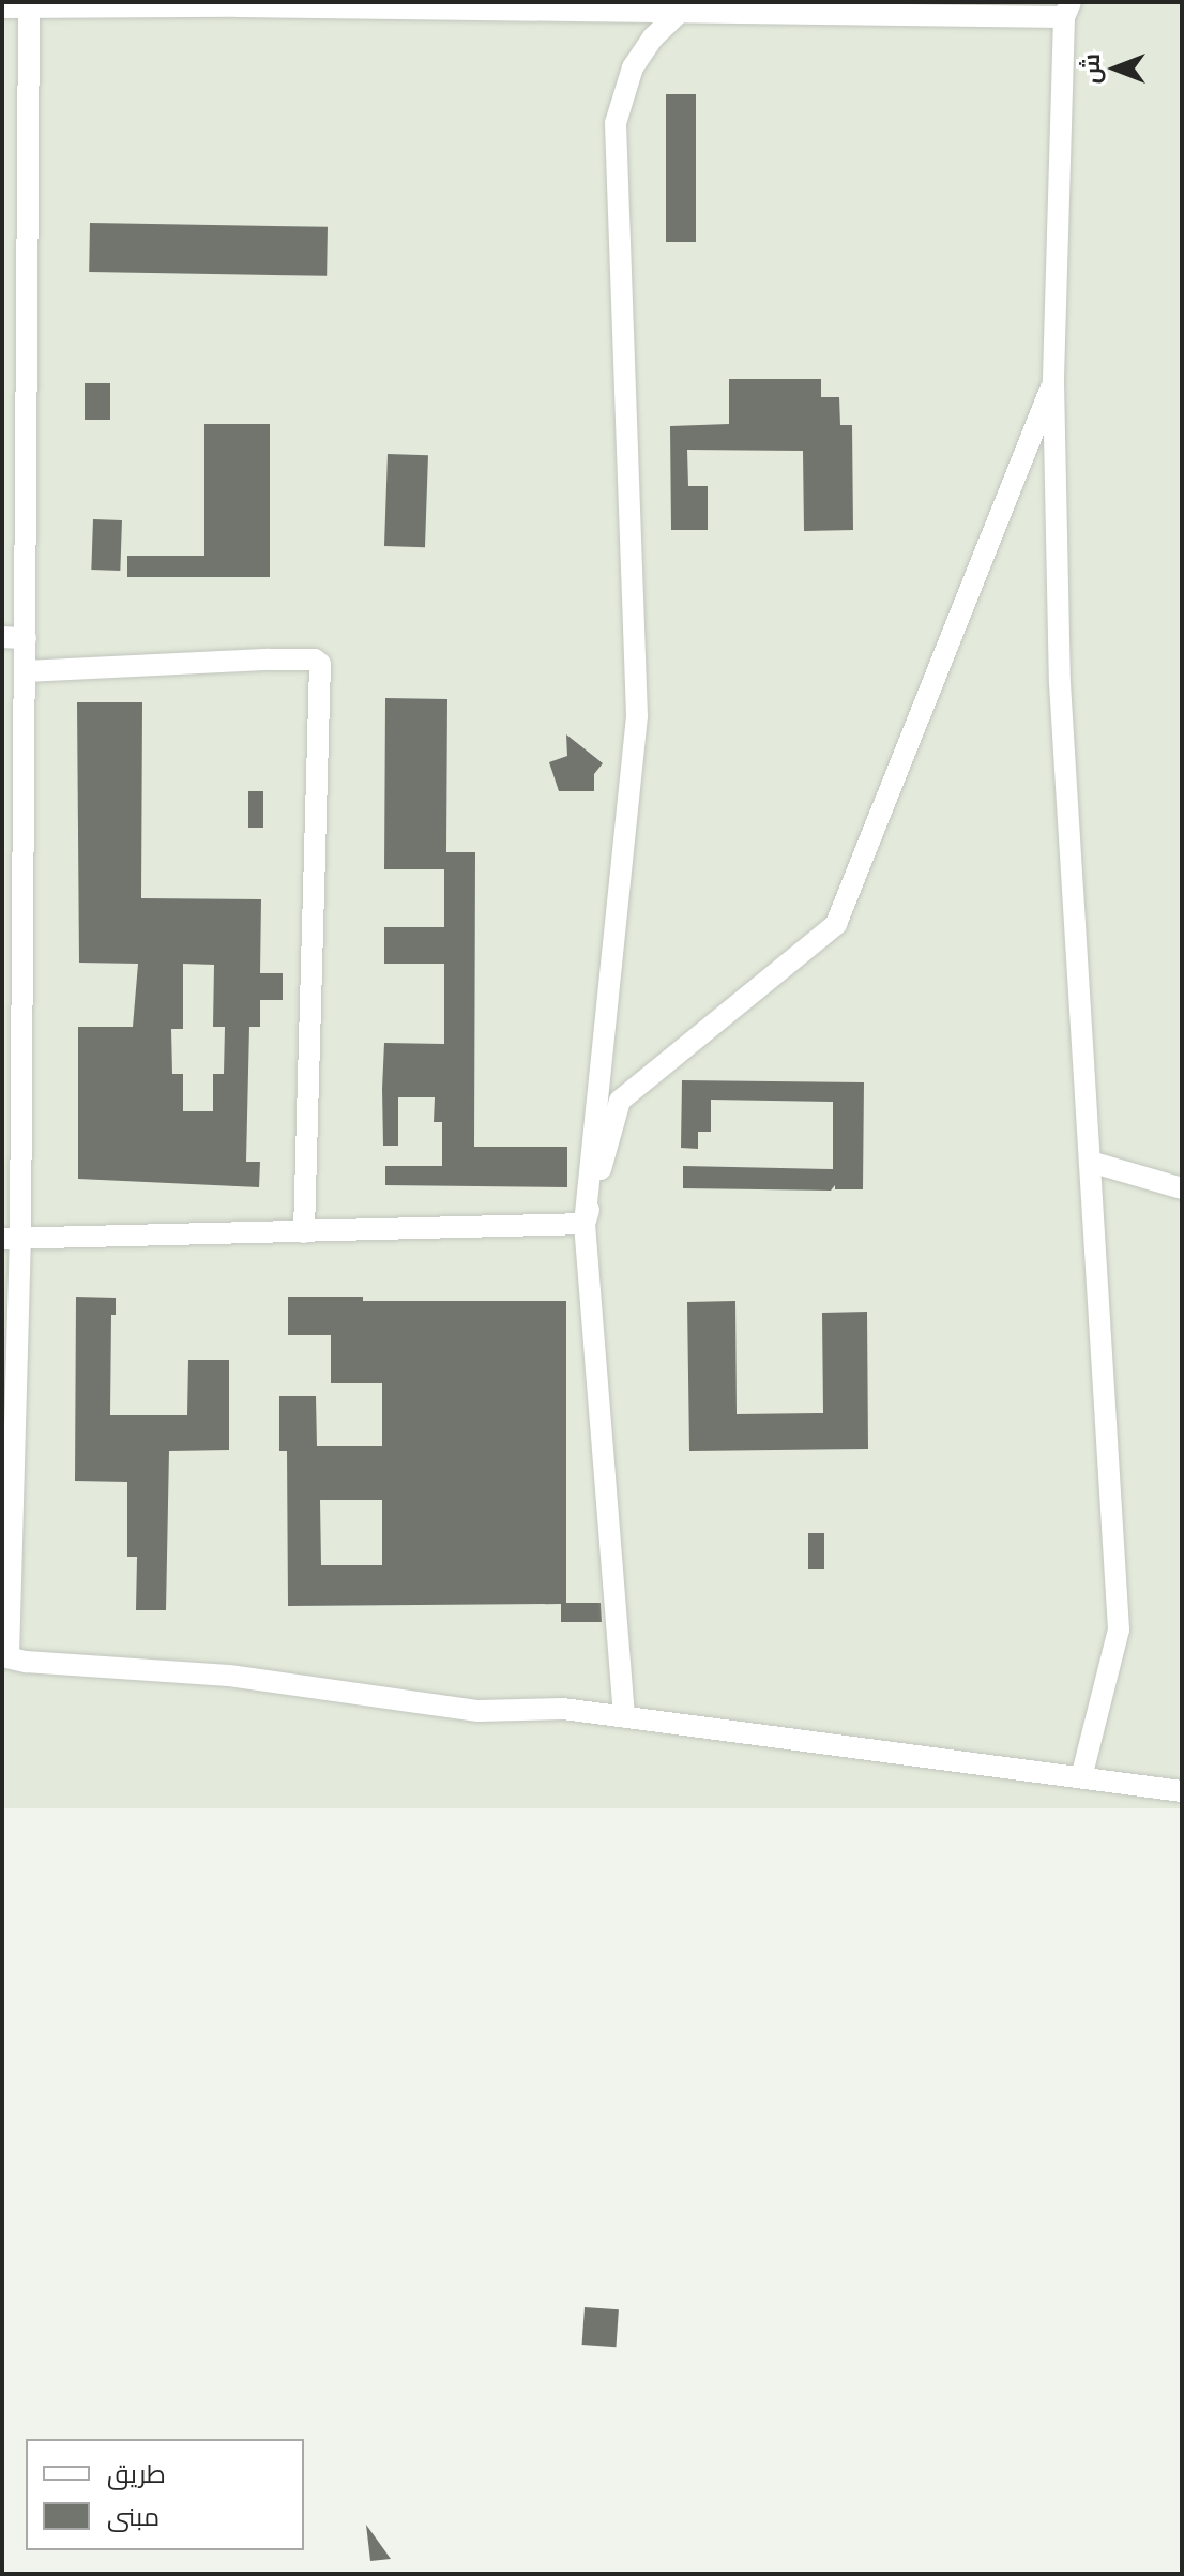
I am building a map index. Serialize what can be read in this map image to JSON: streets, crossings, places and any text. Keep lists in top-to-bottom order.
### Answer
{
  "legend": ["طريق", "مبنى"],
  "north": "left"
}
